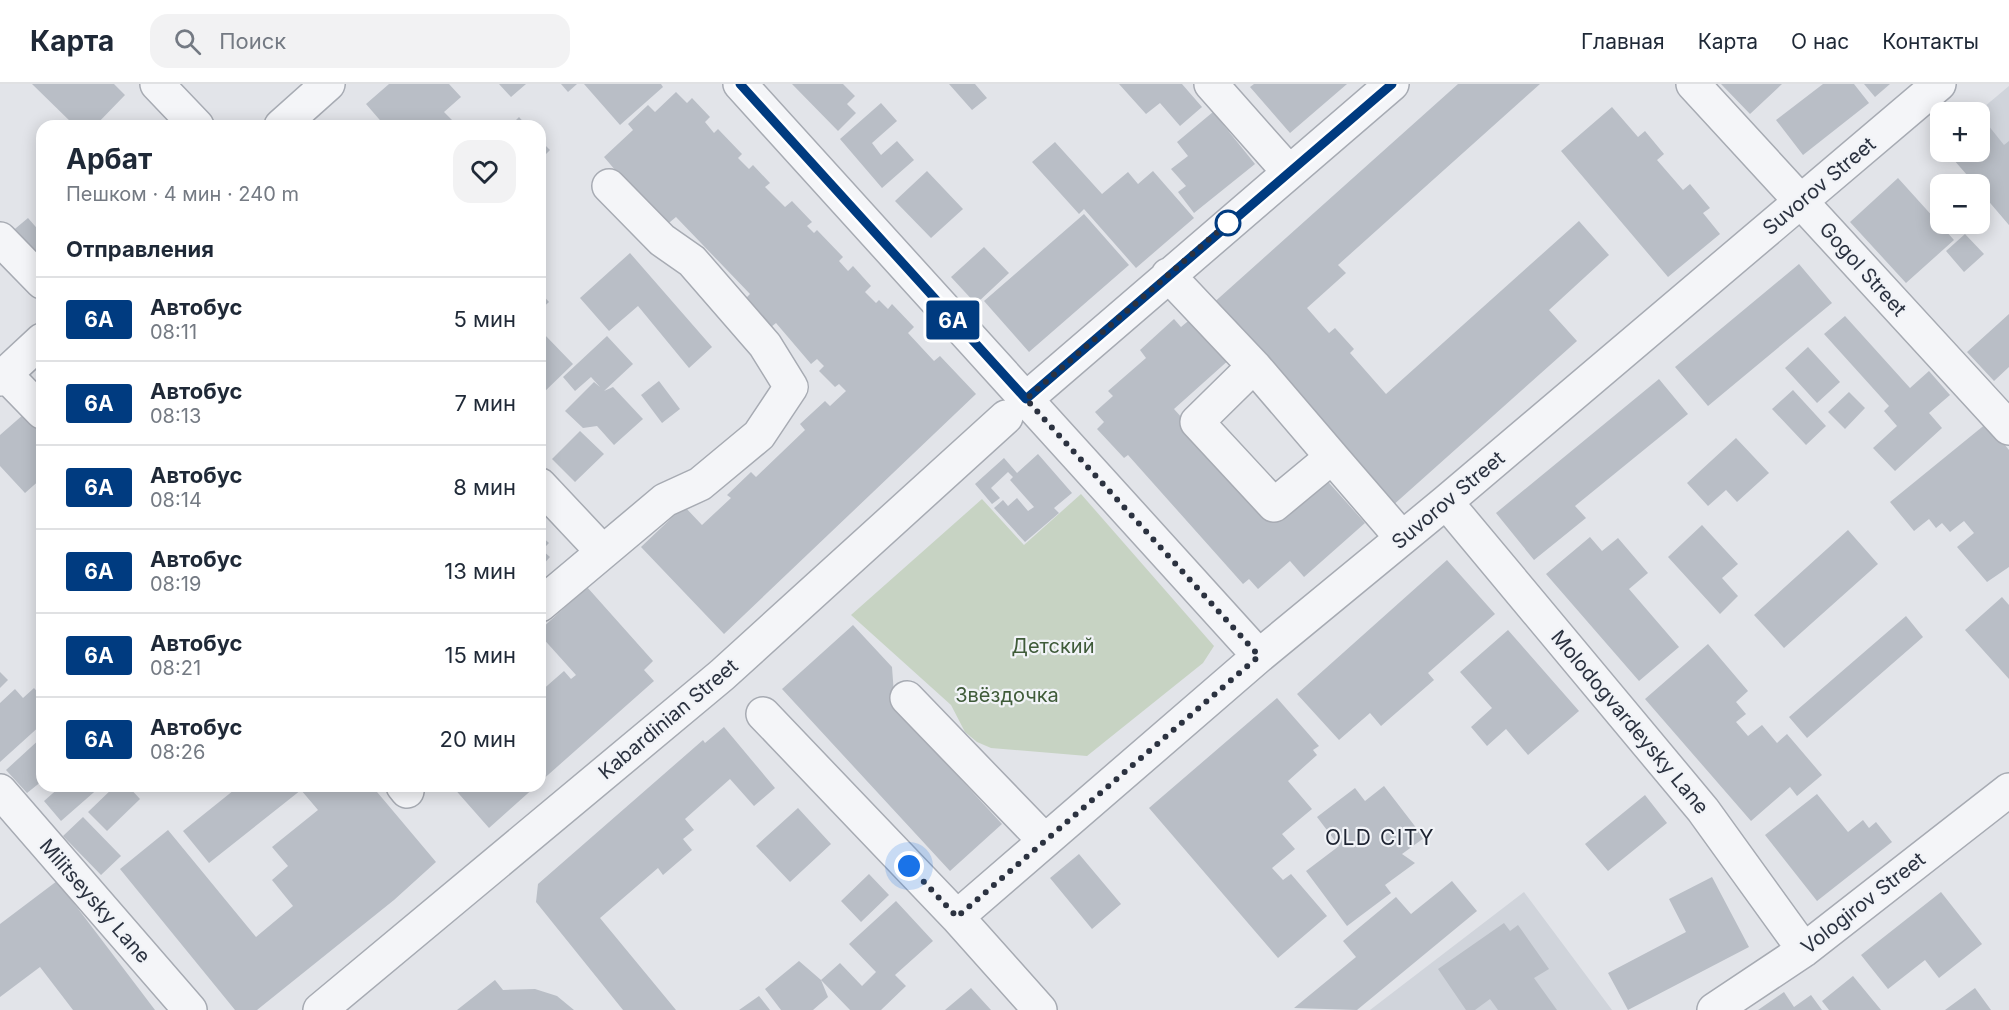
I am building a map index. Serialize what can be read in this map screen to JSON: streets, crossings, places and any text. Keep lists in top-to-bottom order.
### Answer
{
  "streets": {
    "street": [
      "Suvorov Street",
      "Gogol Street",
      "Kabardinian Street",
      "Molodogvardeysky Lane",
      "Militseysky Lane",
      "Vologirov Street"
    ]
  },
  "crossings": [
    ["Suvorov Street", "Gogol Street"],
    ["Suvorov Street", "Molodogvardeysky Lane"],
    ["Molodogvardeysky Lane", "Vologirov Street"]
  ],
  "districts": ["OLD CITY"],
  "parks": ["Детский", "Звёздочка"],
  "lines": ["bus line 6А"],
  "page": {
    "header": "Карта",
    "search": "Поиск",
    "nav": [
      "Главная",
      "Карта",
      "О нас",
      "Контакты"
    ],
    "on_map": "6А",
    "map_buttons": ["+", "−"],
    "heading": [
      ["Арбат", "Пешком · 4 мин · 240 m"],
      "Отправления"
    ],
    "list": [
      {
        "mark": "6А",
        "name": "Автобус",
        "note": "08:11",
        "value": "5 мин"
      },
      {
        "mark": "6А",
        "name": "Автобус",
        "note": "08:13",
        "value": "7 мин"
      },
      {
        "mark": "6А",
        "name": "Автобус",
        "note": "08:14",
        "value": "8 мин"
      },
      {
        "mark": "6А",
        "name": "Автобус",
        "note": "08:19",
        "value": "13 мин"
      },
      {
        "mark": "6А",
        "name": "Автобус",
        "note": "08:21",
        "value": "15 мин"
      },
      {
        "mark": "6А",
        "name": "Автобус",
        "note": "08:26",
        "value": "20 мин"
      }
    ]
  }
}
